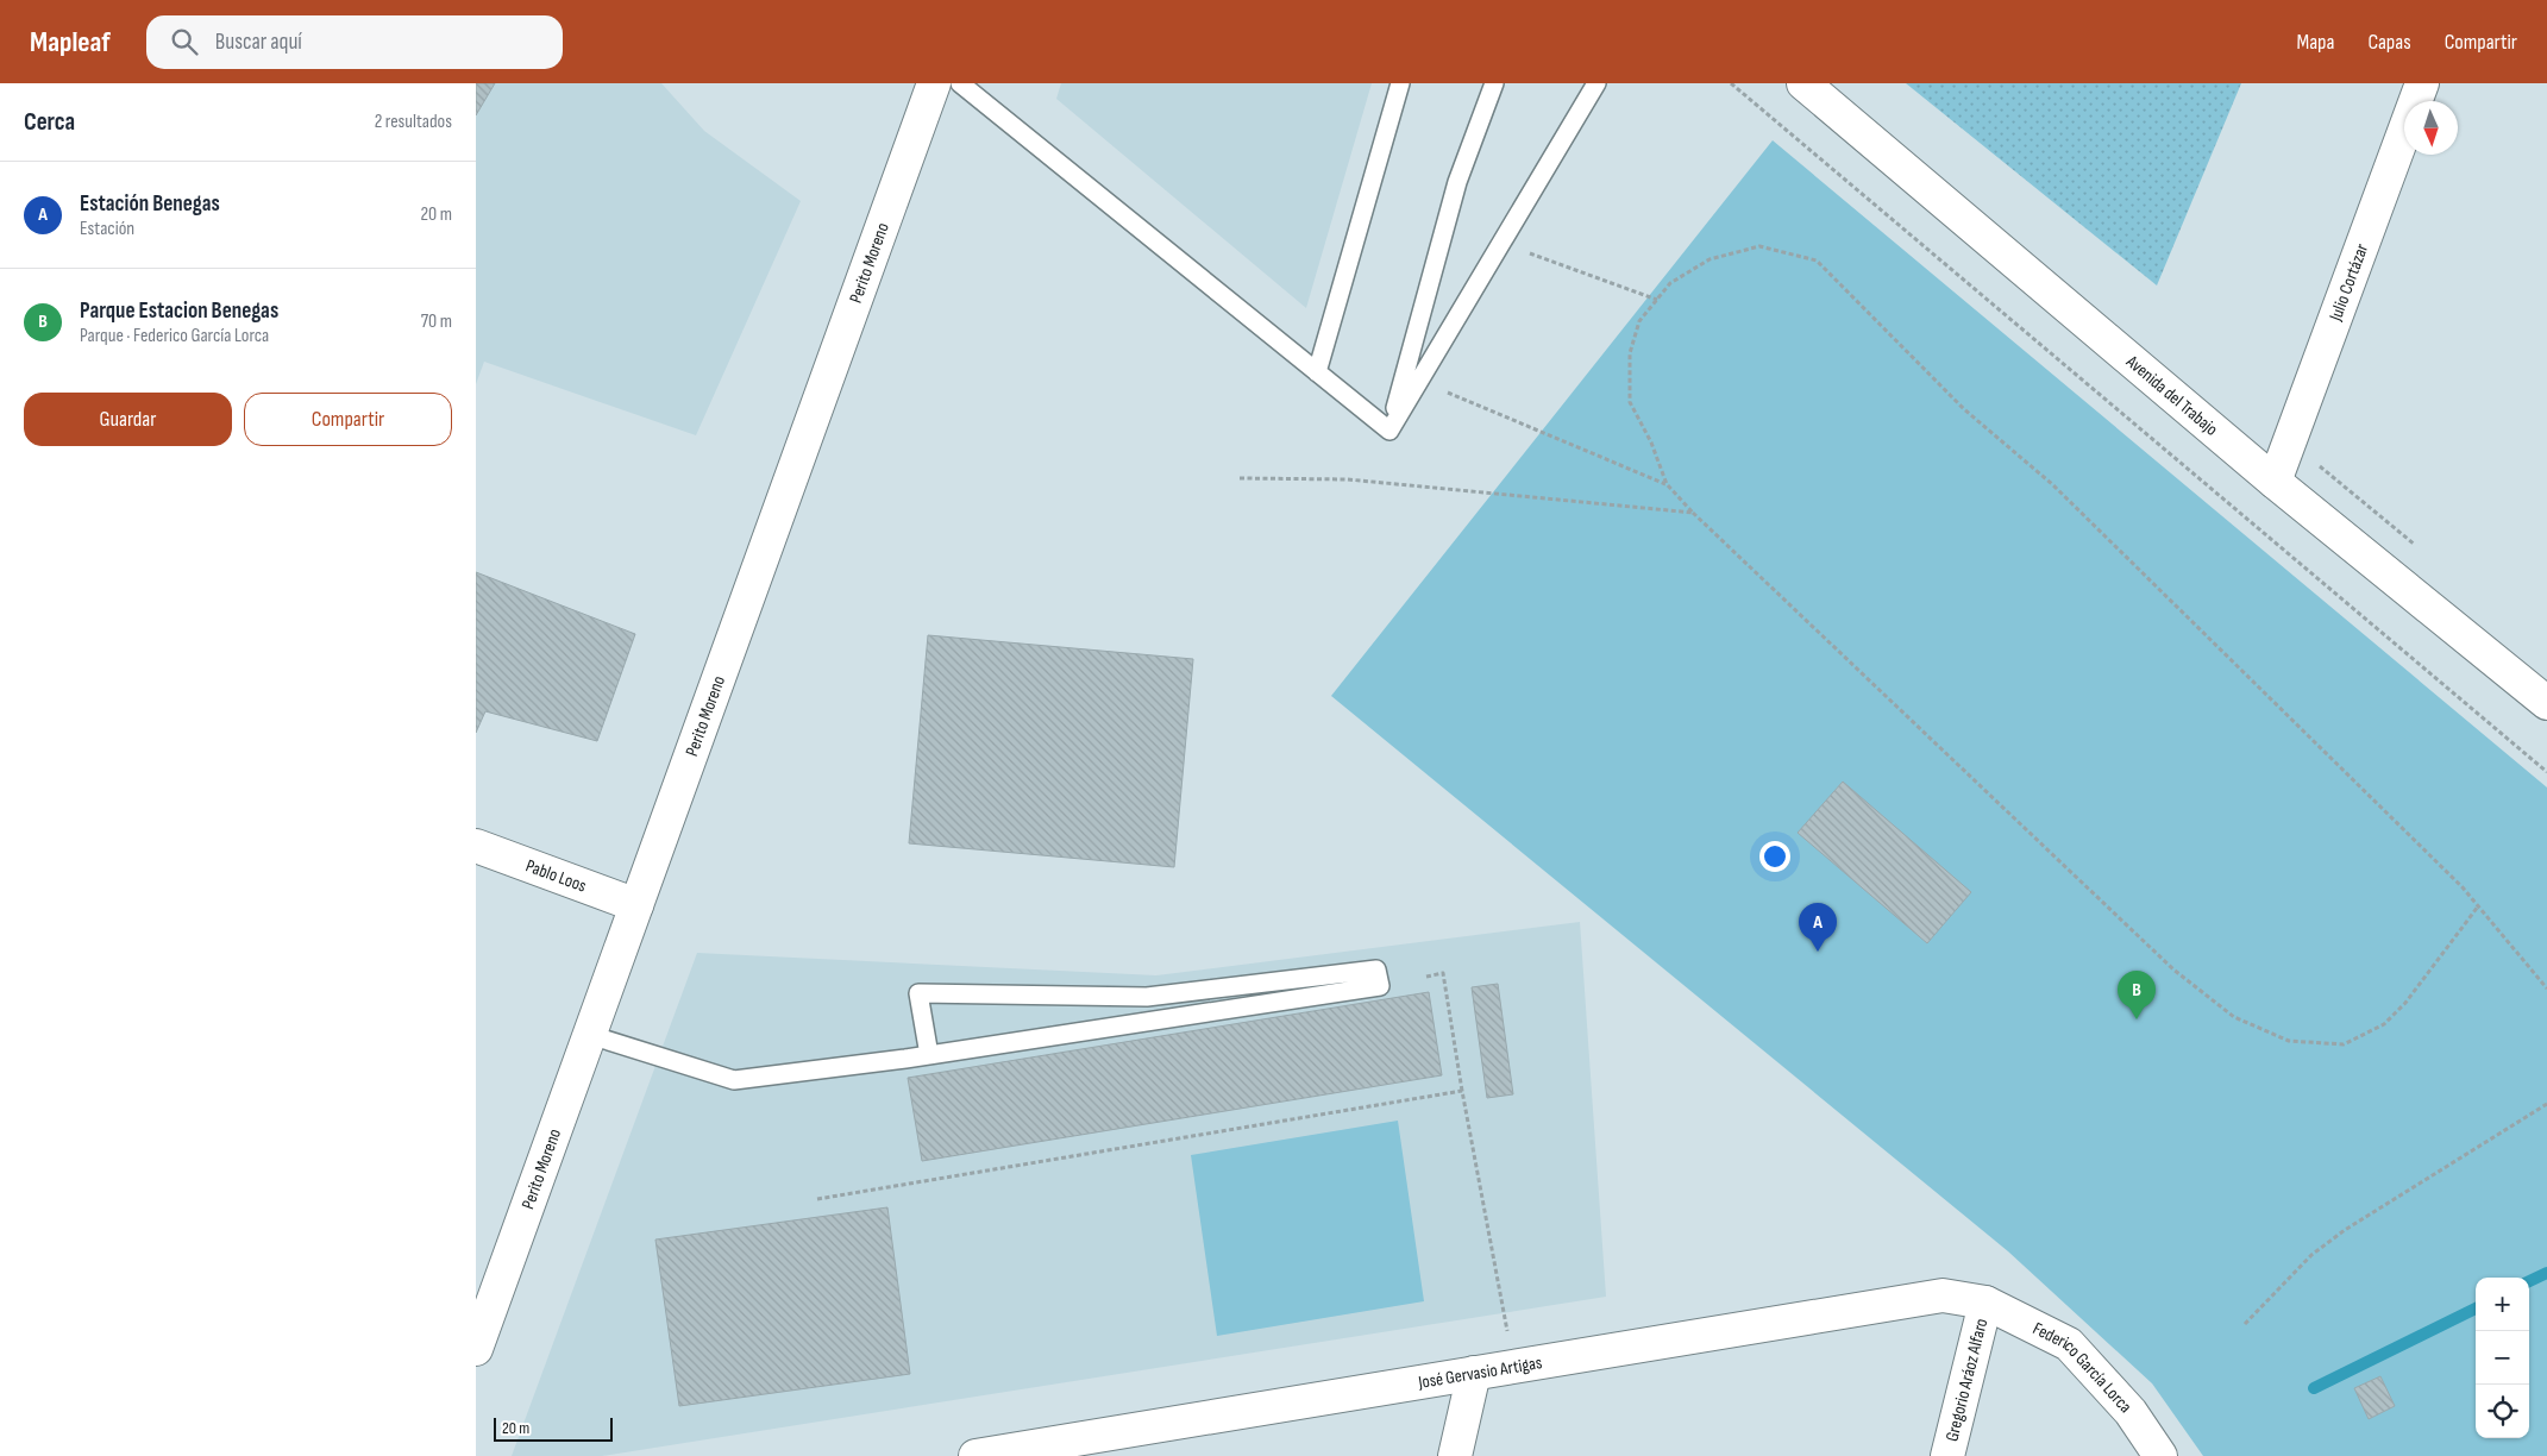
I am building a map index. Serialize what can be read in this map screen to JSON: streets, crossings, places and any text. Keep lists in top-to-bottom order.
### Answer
{
  "streets": {
    "main road": [
      "Perito Moreno",
      "Julio Cortázar",
      "Avenida del Trabajo",
      "Pablo Loos",
      "Federico García Lorca",
      "José Gervasio Artigas",
      "Gregorio Aráoz Alfaro"
    ]
  },
  "crossings": [
    ["Perito Moreno", "Pablo Loos"],
    ["Julio Cortázar", "Avenida del Trabajo"],
    ["Federico García Lorca", "José Gervasio Artigas"],
    ["Federico García Lorca", "Gregorio Aráoz Alfaro"],
    ["José Gervasio Artigas", "Gregorio Aráoz Alfaro"]
  ],
  "scale_bar": "20 m",
  "north": "bottom",
  "page": {
    "header": "Mapleaf",
    "search": "Buscar aquí",
    "nav": ["Mapa", "Capas", "Compartir"],
    "heading": ["Cerca", "2 resultados"],
    "list": [
      {
        "mark": "A",
        "name": "Estación Benegas",
        "note": "Estación",
        "value": "20 m"
      },
      {
        "mark": "B",
        "name": "Parque Estacion Benegas",
        "note": "Parque · Federico García Lorca",
        "value": "70 m"
      }
    ],
    "buttons": ["Guardar", "Compartir"],
    "pins": ["A", "B"],
    "map_buttons": ["+", "−"],
    "scale": "20 m"
  }
}
